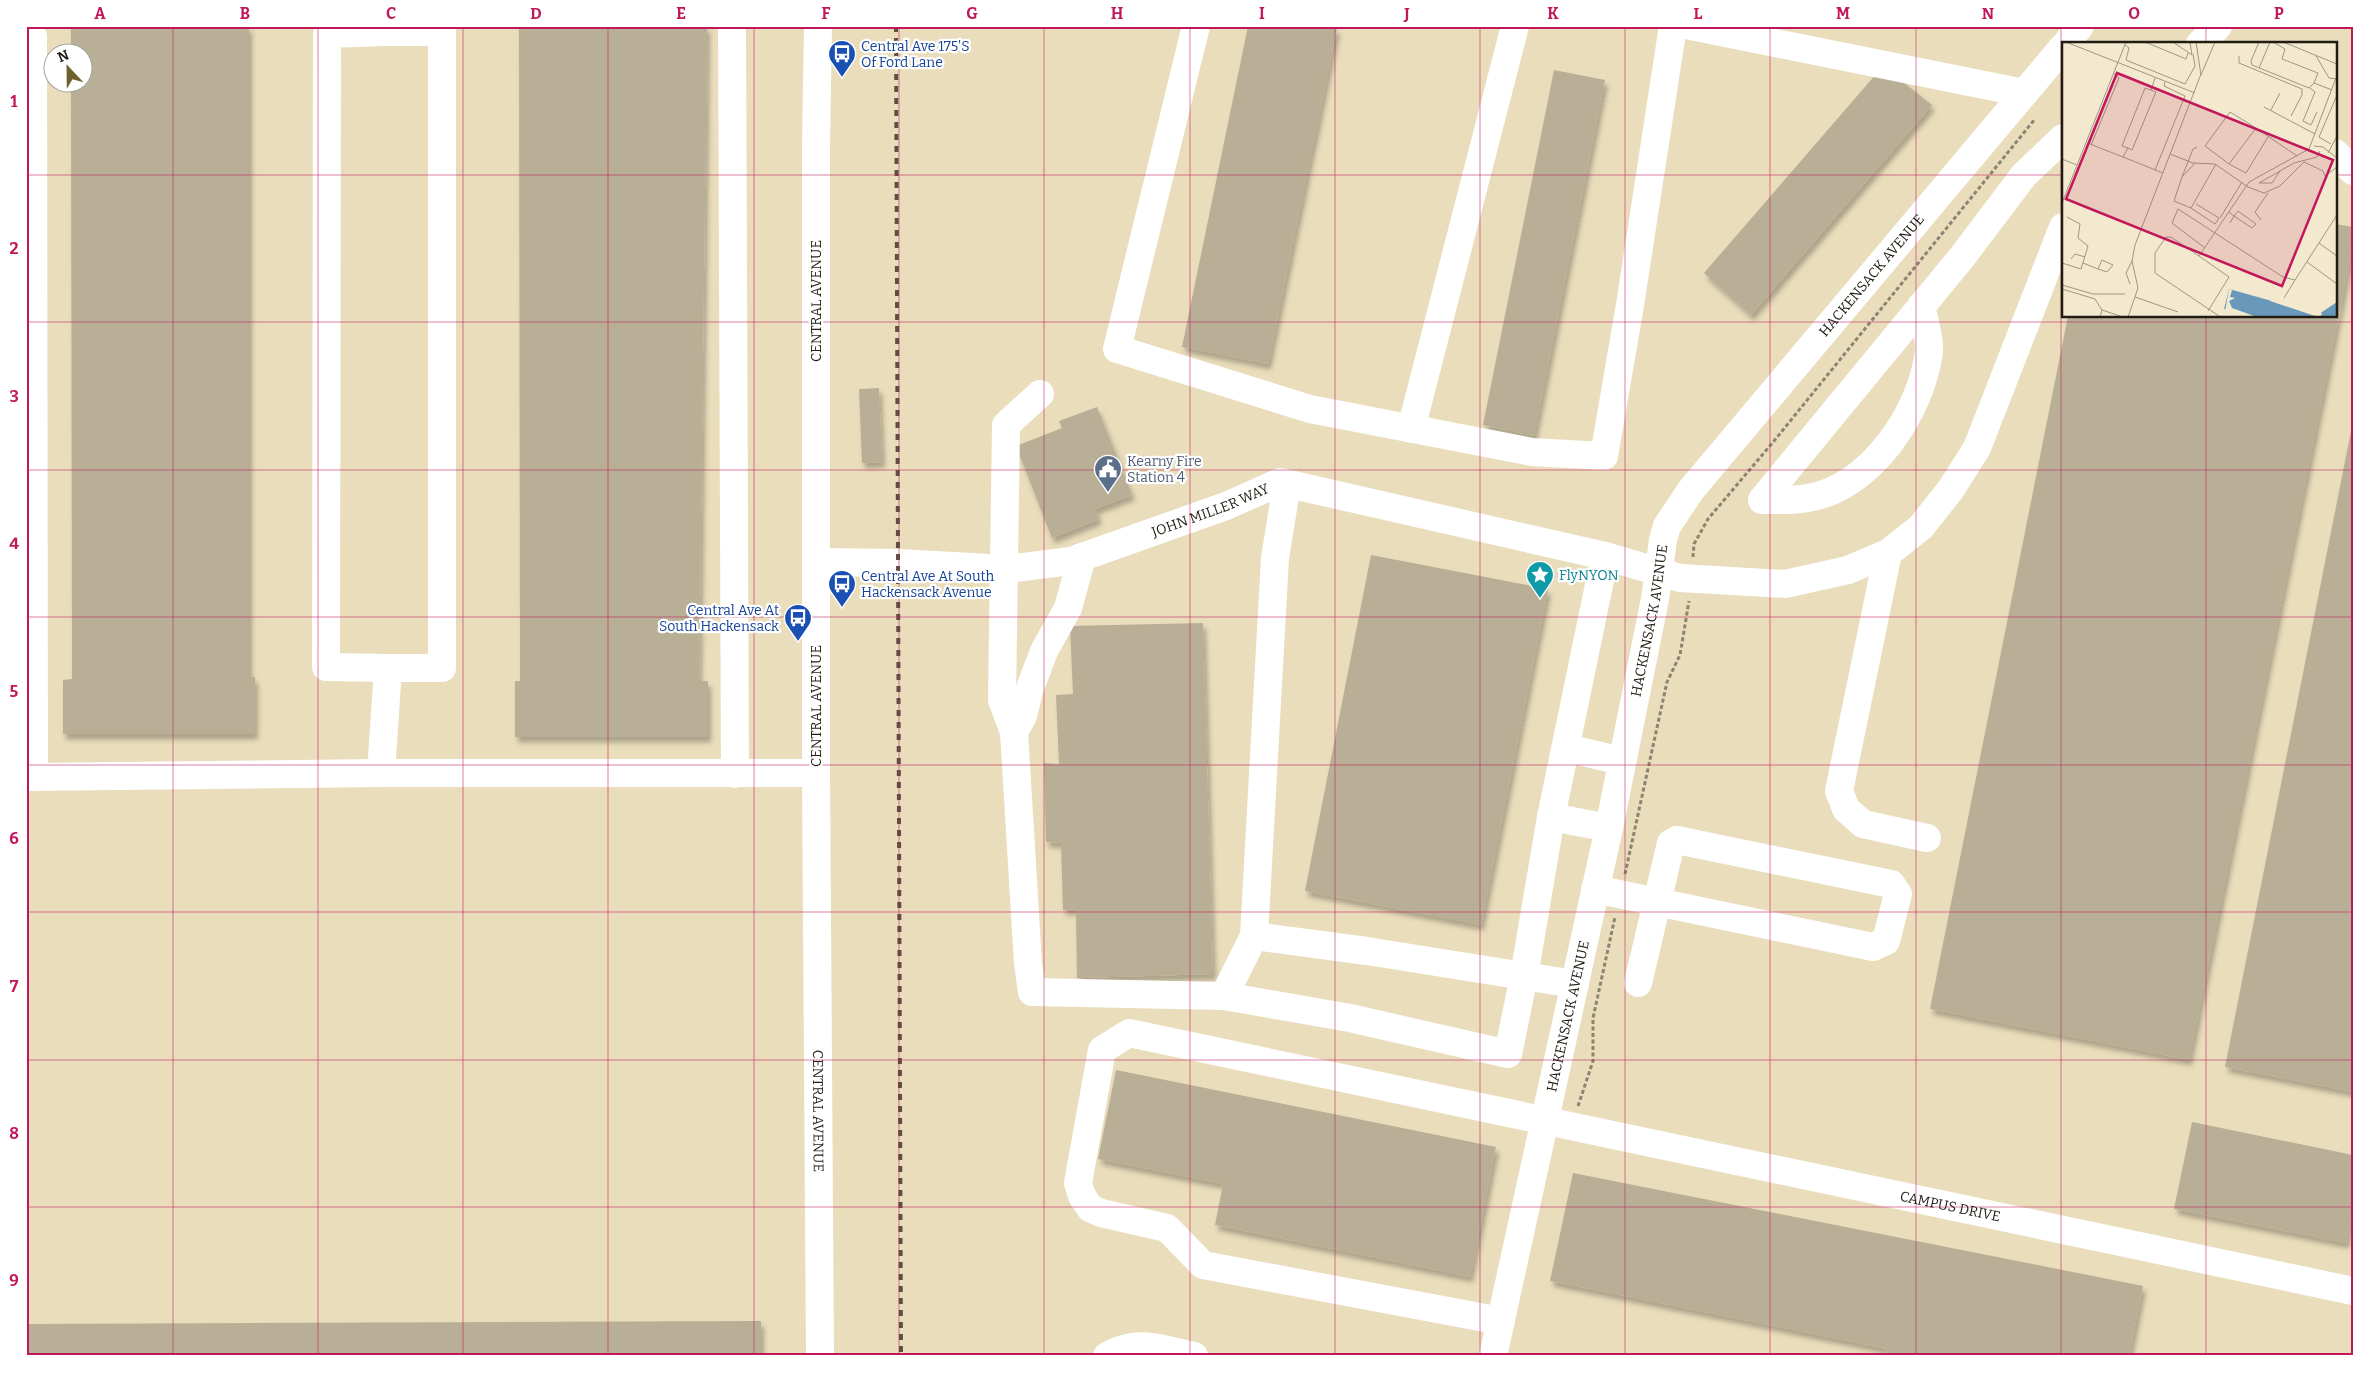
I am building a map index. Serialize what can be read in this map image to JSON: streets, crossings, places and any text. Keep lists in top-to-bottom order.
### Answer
{
  "streets": {
    "street": [
      "HACKENSACK AVENUE",
      "CENTRAL AVENUE",
      "JOHN MILLER WAY",
      "CAMPUS DRIVE"
    ]
  },
  "crossings": [
    ["HACKENSACK AVENUE", "JOHN MILLER WAY"],
    ["HACKENSACK AVENUE", "CAMPUS DRIVE"],
    ["CENTRAL AVENUE", "JOHN MILLER WAY"]
  ],
  "places": {
    "bus stop": ["Central Ave 175'S Of Ford Lane", "Central Ave At South Hackensack Avenue", "Central Ave At South Hackensack"],
    "public building": ["Kearny Fire Station 4"],
    "place": ["FlyNYON"]
  },
  "north": "top",
  "grid": {
    "columns": [
      "A",
      "B",
      "C",
      "D",
      "E",
      "F",
      "G",
      "H",
      "I",
      "J",
      "K",
      "L",
      "M",
      "N",
      "O",
      "P"
    ],
    "rows": [
      "1",
      "2",
      "3",
      "4",
      "5",
      "6",
      "7",
      "8",
      "9"
    ]
  }
}
